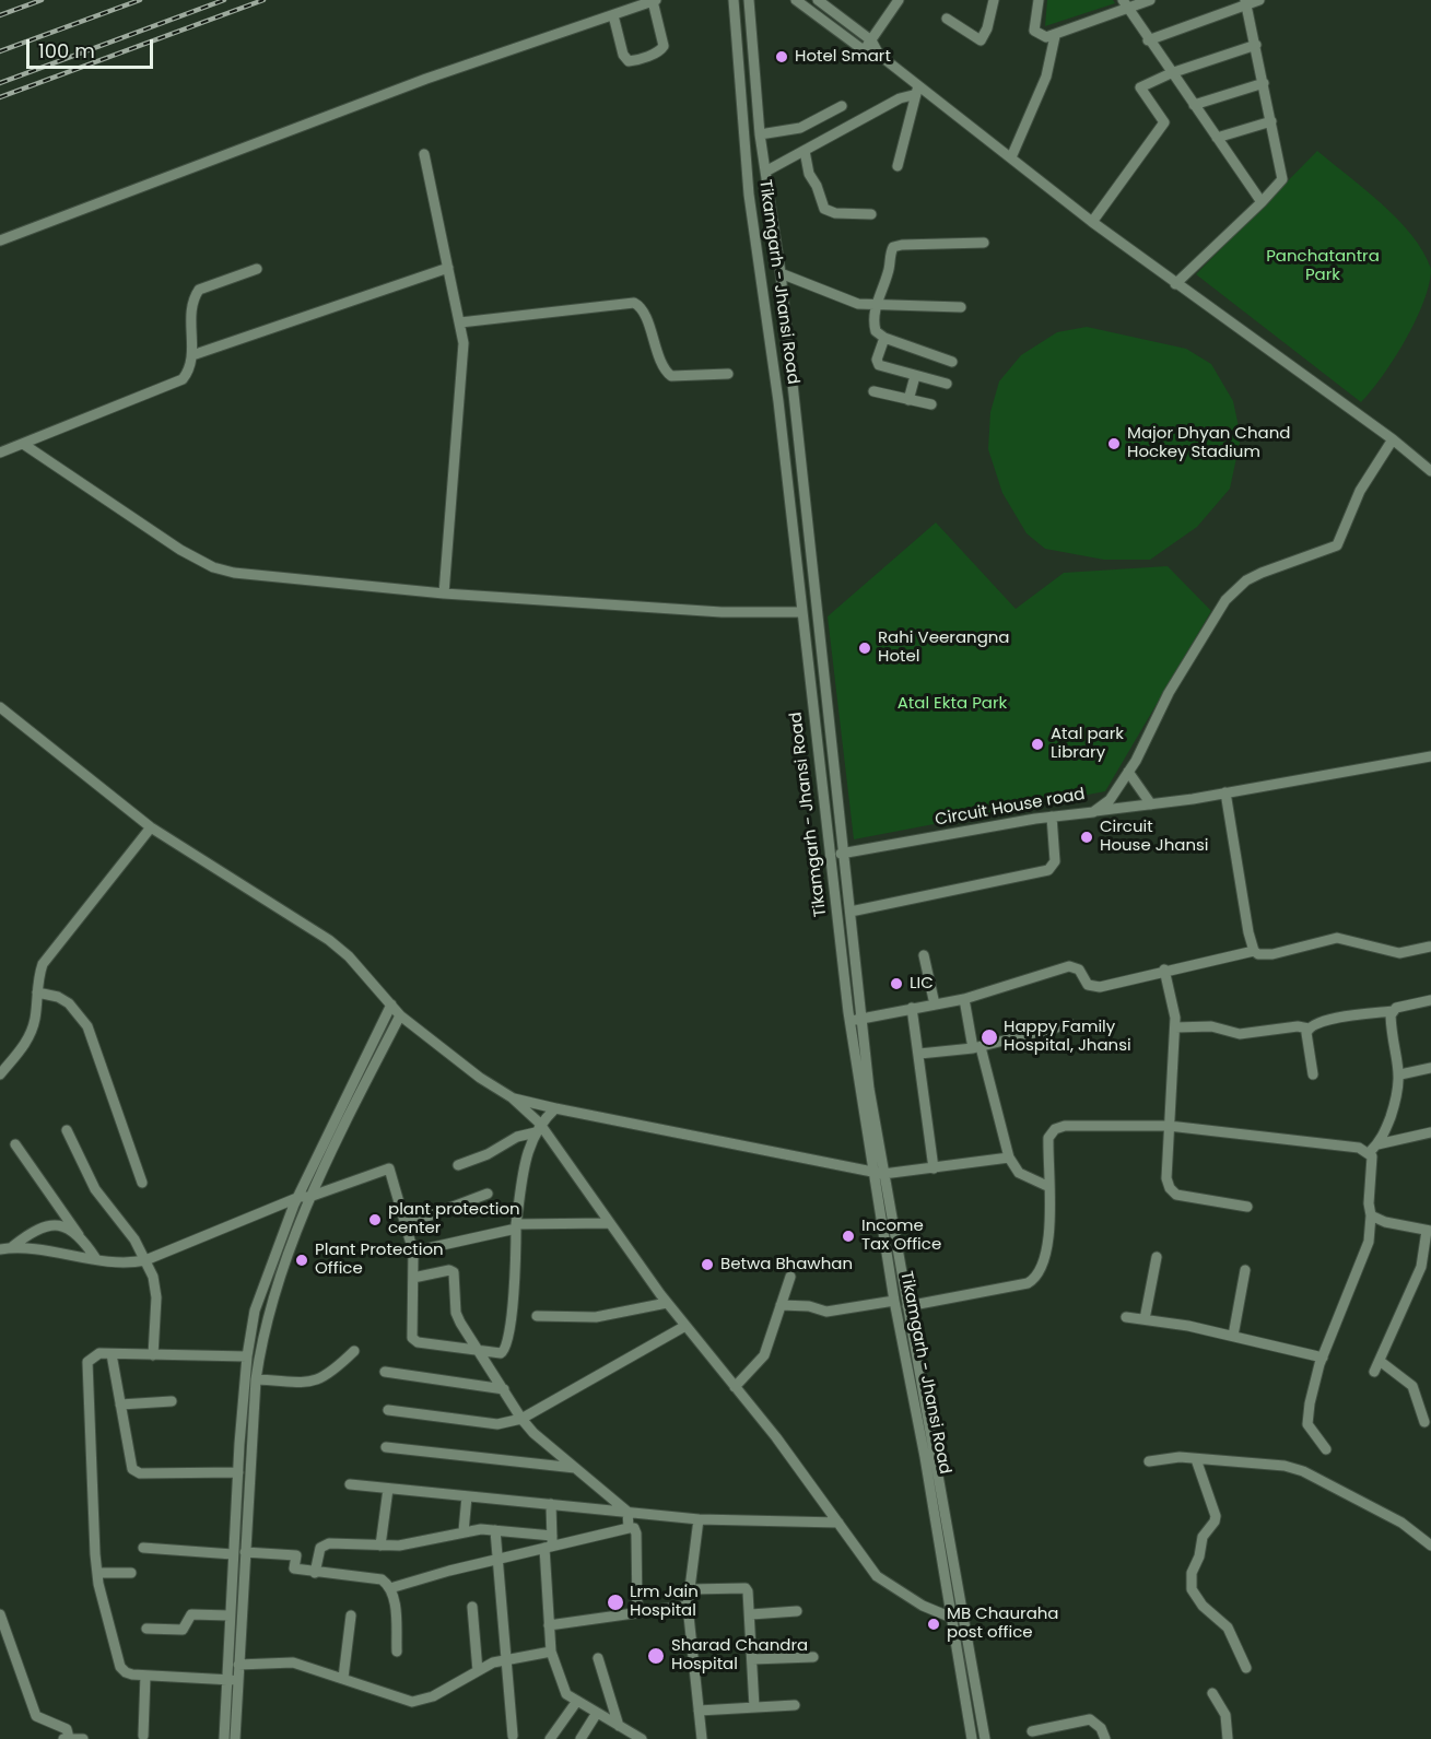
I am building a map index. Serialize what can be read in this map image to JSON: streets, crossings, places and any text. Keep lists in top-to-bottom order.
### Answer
{
  "streets": {
    "street": ["Tikamgarh - Jhansi Road", "Circuit House road"]
  },
  "crossings": [
    ["Tikamgarh - Jhansi Road", "Circuit House road"]
  ],
  "parks": ["Panchatantra Park", "Atal Ekta Park"],
  "places": [
    "Hotel Smart",
    "Major Dhyan Chand Hockey Stadium",
    "Rahi Veerangna Hotel",
    "Atal park Library",
    "Circuit House Jhansi",
    "LIC",
    "Happy Family Hospital, Jhansi",
    "plant protection center",
    "Income Tax Office",
    "Plant Protection Office",
    "Betwa Bhawhan",
    "Lrm Jain Hospital",
    "MB Chauraha post office",
    "Sharad Chandra Hospital"
  ],
  "scale_bar": "100 m"
}
